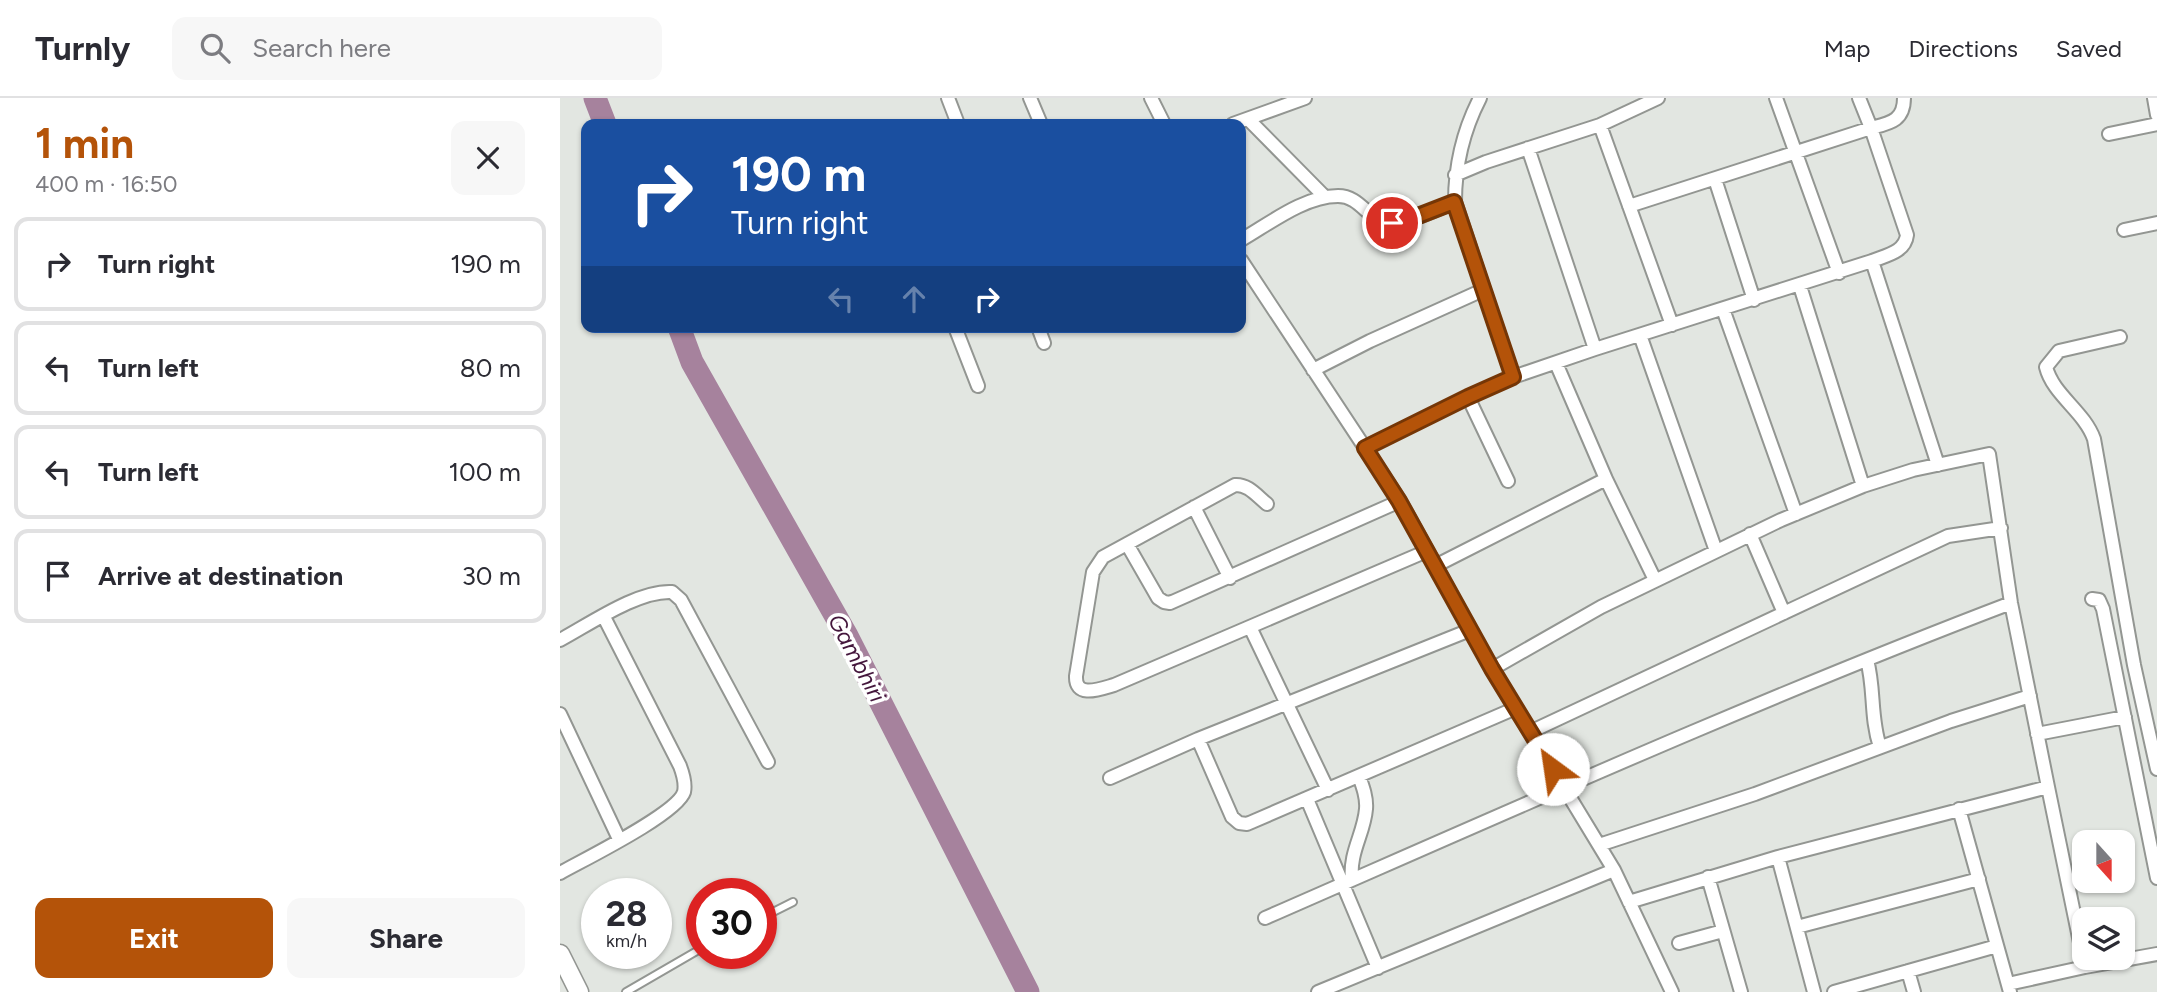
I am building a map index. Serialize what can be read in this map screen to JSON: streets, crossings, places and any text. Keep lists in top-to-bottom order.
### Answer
{
  "water": ["Gambhiri"],
  "north": "bottom",
  "page": {
    "header": "Turnly",
    "search": "Search here",
    "nav": ["Map", "Directions", "Saved"],
    "heading": ["1 min", "400 m · 16:50"],
    "turn": ["190 m", "Turn right"],
    "list": [
      {
        "name": "Turn right",
        "value": "190 m"
      },
      {
        "name": "Turn left",
        "value": "80 m"
      },
      {
        "name": "Turn left",
        "value": "100 m"
      },
      {
        "name": "Arrive at destination",
        "value": "30 m"
      }
    ],
    "speed": "28 km/h",
    "limit": "30",
    "buttons": ["Exit", "Share"]
  }
}
